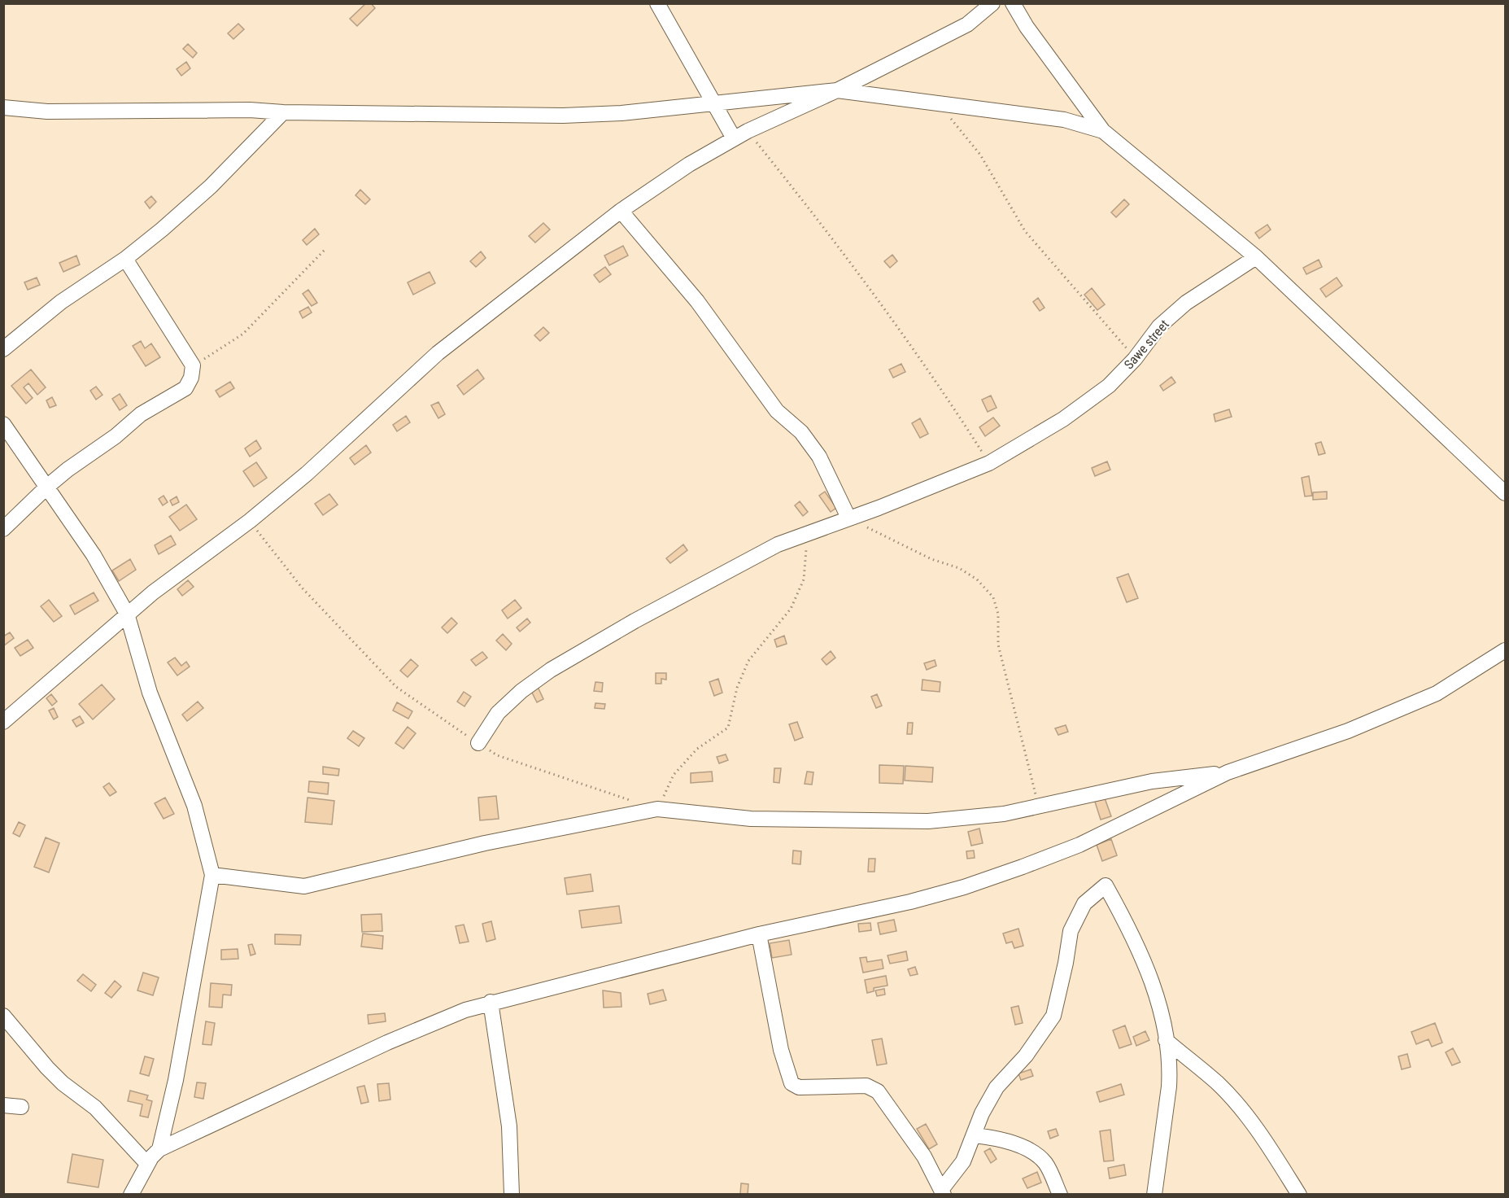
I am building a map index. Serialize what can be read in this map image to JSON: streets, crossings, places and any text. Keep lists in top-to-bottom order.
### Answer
{
  "streets": {
    "street": ["Sawe street"]
  }
}
